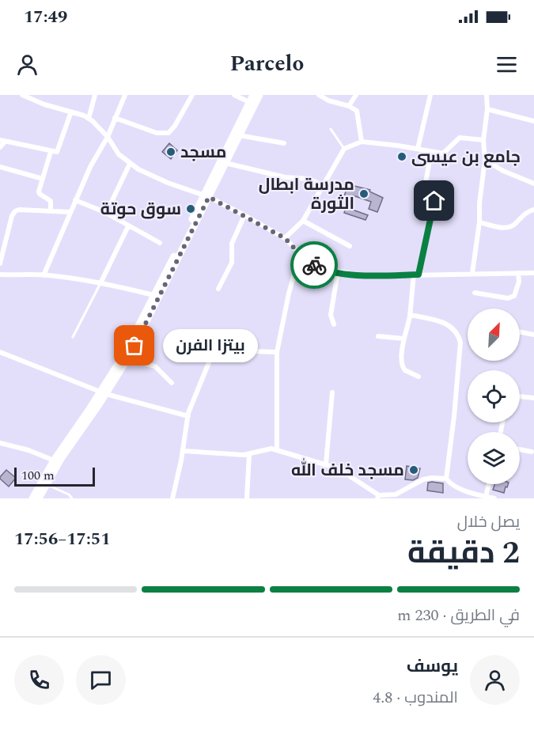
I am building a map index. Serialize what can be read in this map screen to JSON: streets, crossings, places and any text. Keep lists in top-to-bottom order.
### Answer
{
  "places": [
    "مسجد",
    "جامع بن عيسى",
    "مدرسة ابطال الثورة",
    "سوق حوتة",
    "بيتزا الفرن",
    "مسجد خلف الله"
  ],
  "scale_bar": "100 m",
  "north": "top right",
  "page": {
    "status": "17:49",
    "header": "Parcelo",
    "bubble": "بيتزا الفرن",
    "scale": "100 m",
    "heading": ["2 دقيقة", "يصل خلال", "17:51–17:56"],
    "panel": ["يوسف", "المندوب · 4.8"],
    "bar": "في الطريق · 230 m"
  }
}
